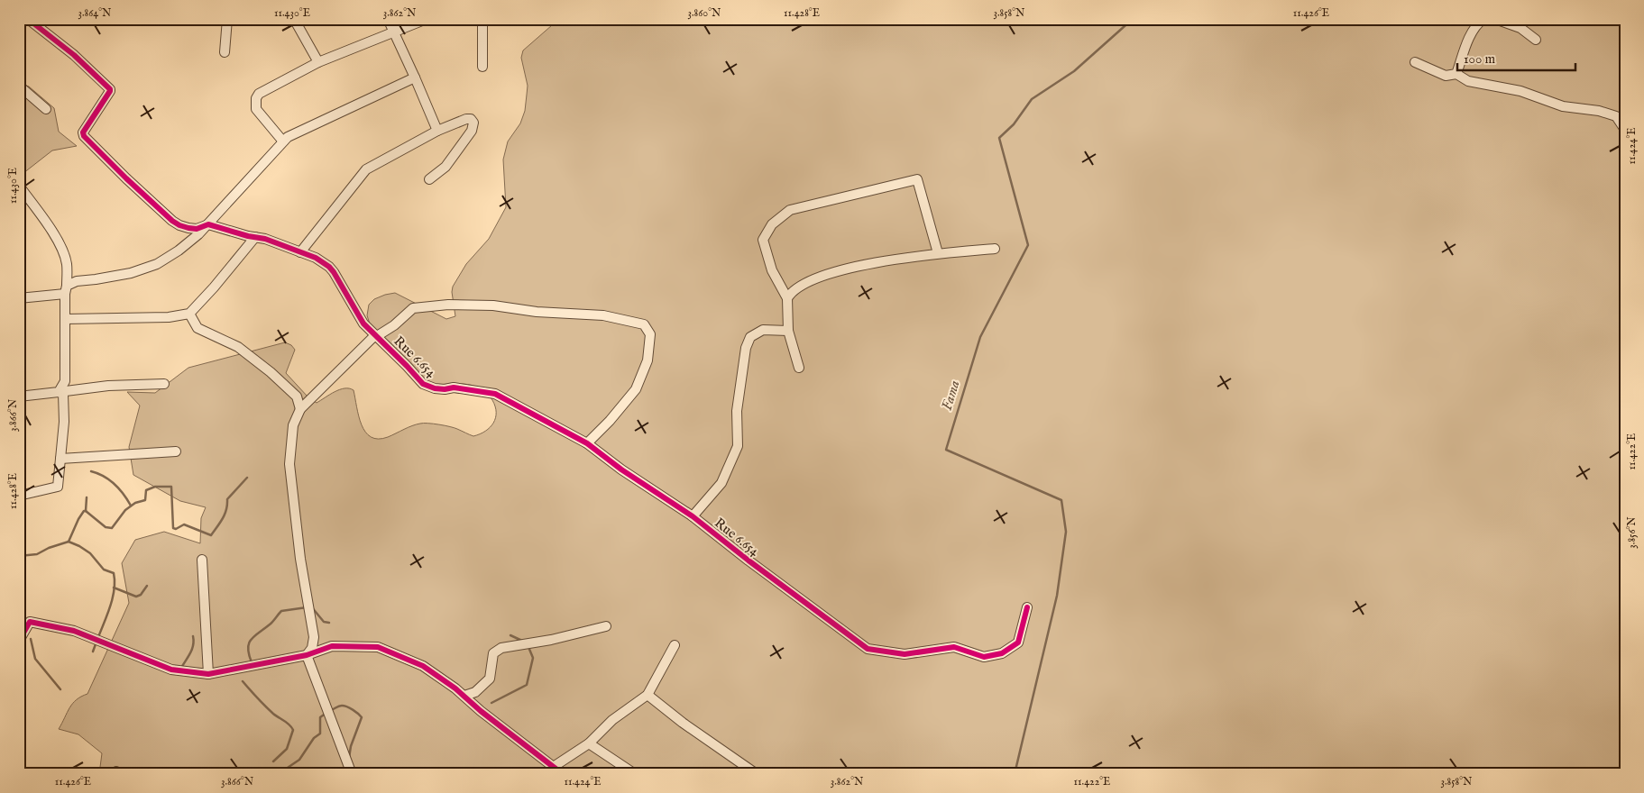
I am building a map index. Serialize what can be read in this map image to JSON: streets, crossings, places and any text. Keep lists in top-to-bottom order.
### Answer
{
  "streets": {
    "street": ["Rue 6.654"]
  },
  "water": ["Fama"],
  "scale_bar": "100 m",
  "coordinates": [
    "3.864°N",
    "11.430°E",
    "3.862°N",
    "3.860°N",
    "11.428°E",
    "3.858°N",
    "11.426°E",
    "11.424°E",
    "3.866°N",
    "11.422°E",
    "3.856°N"
  ]
}
